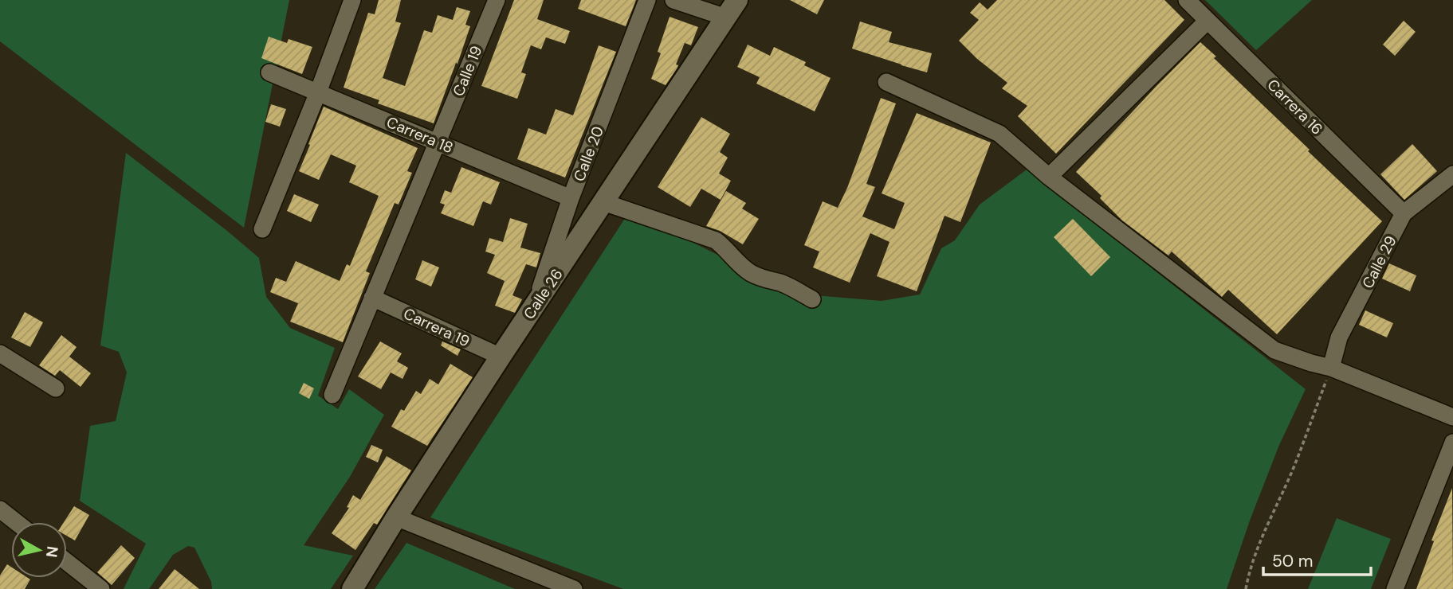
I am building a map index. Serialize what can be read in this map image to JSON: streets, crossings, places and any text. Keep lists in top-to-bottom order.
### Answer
{
  "streets": {
    "street": [
      "Calle 19",
      "Carrera 16",
      "Carrera 18",
      "Calle 20",
      "Calle 29",
      "Calle 26",
      "Carrera 19"
    ]
  },
  "crossings": [
    ["Calle 19", "Carrera 18"],
    ["Calle 19", "Carrera 19"],
    ["Carrera 16", "Calle 29"],
    ["Carrera 18", "Calle 20"],
    ["Calle 20", "Calle 26"],
    ["Calle 26", "Carrera 19"]
  ],
  "scale_bar": "50 m",
  "north": "right"
}
